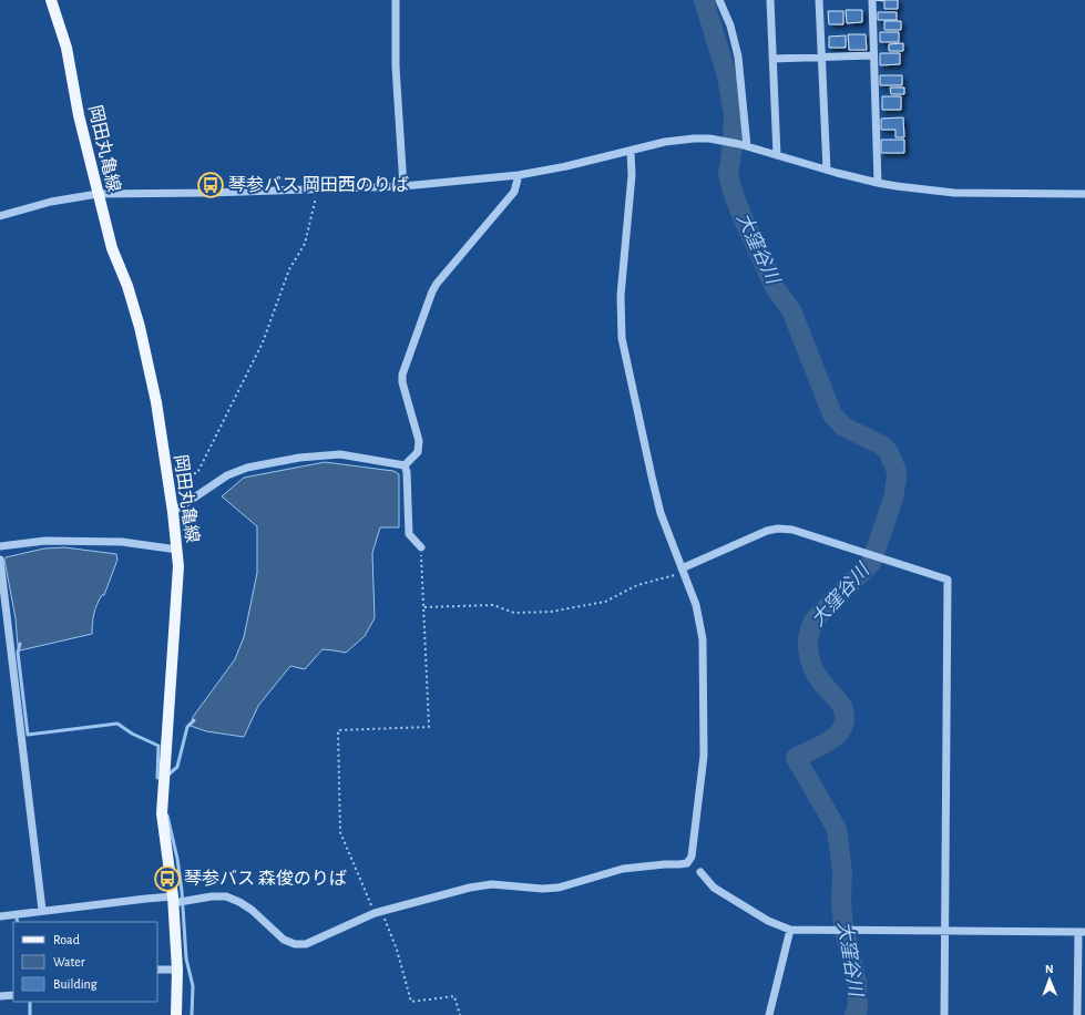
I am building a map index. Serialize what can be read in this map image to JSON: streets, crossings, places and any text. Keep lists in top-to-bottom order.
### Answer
{
  "streets": {
    "main road": ["岡田丸亀線"]
  },
  "water": ["大窪谷川"],
  "places": {
    "bus stop": ["琴参バス 岡田西のりば", "琴参バス 森俊のりば"]
  },
  "legend": ["Road", "Water", "Building"],
  "north": "top"
}
